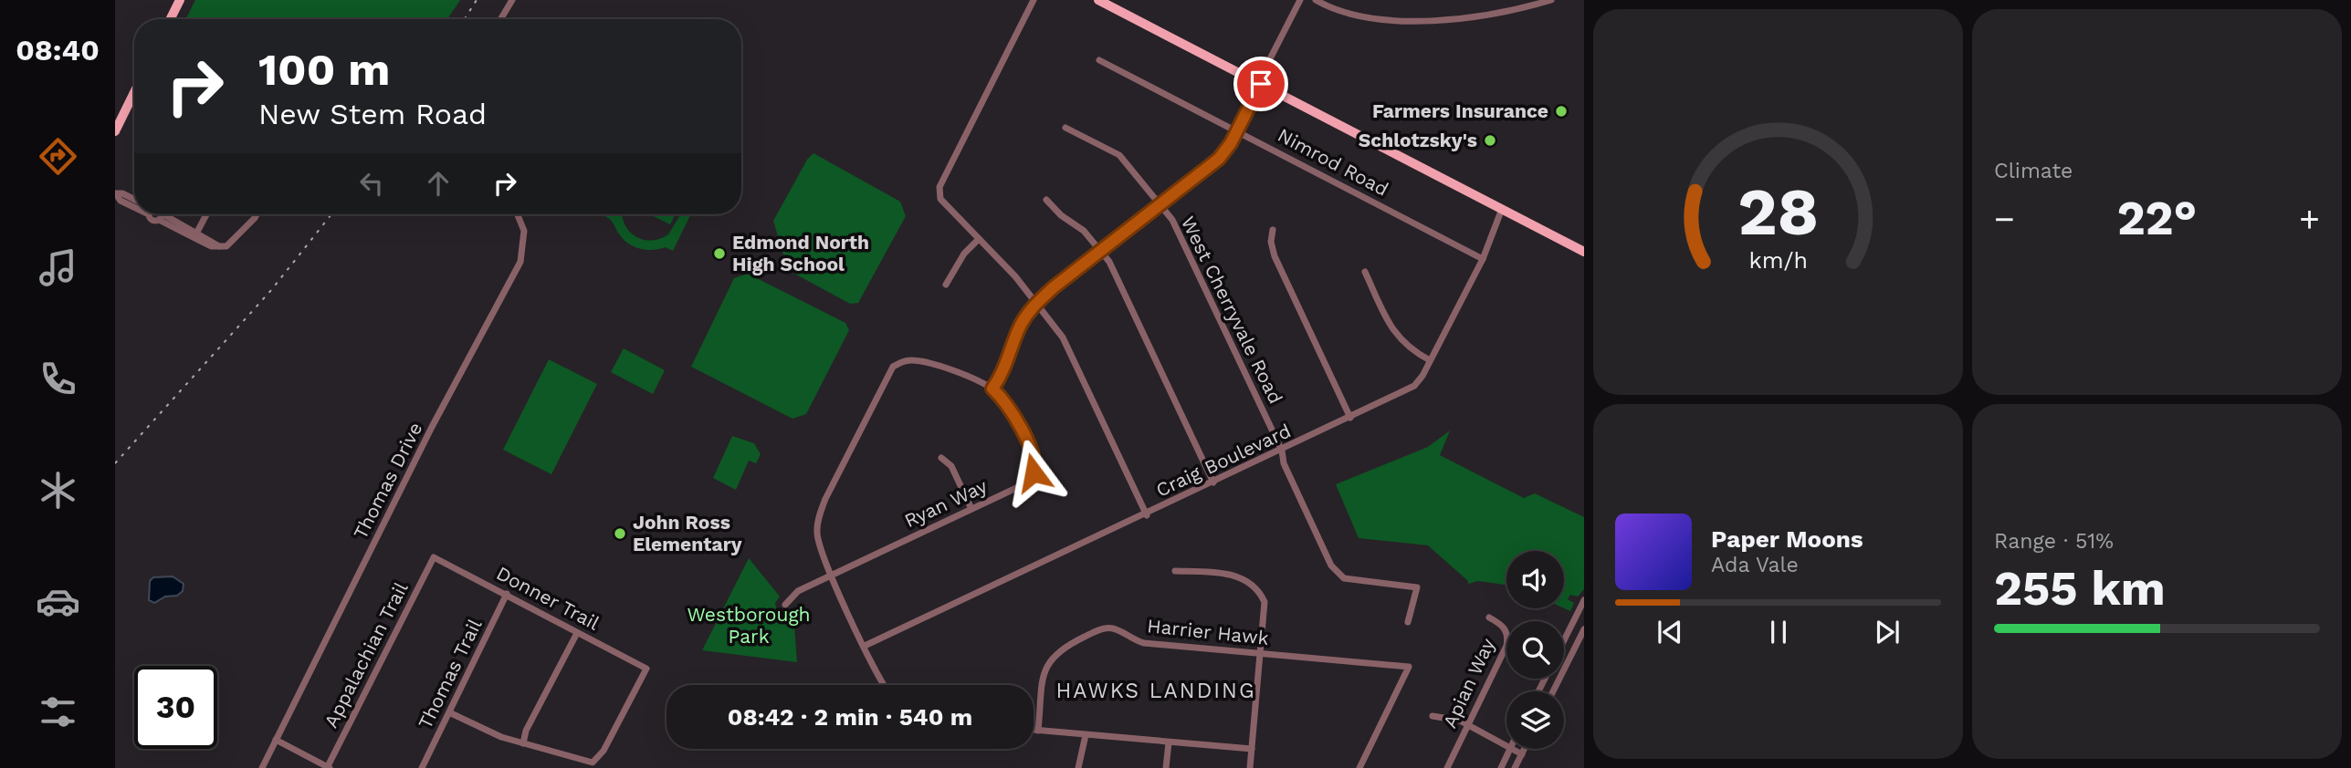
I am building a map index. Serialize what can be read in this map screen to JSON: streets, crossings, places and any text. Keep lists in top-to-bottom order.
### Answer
{
  "streets": {
    "street": [
      "Nimrod Road",
      "West Cherryvale Road",
      "Craig Boulevard",
      "Thomas Drive",
      "Ryan Way",
      "Donner Trail",
      "Harrier Hawk",
      "Appalachian Trail",
      "Thomas Trail",
      "Apian Way"
    ]
  },
  "crossings": [
    ["Nimrod Road", "Craig Boulevard"],
    ["West Cherryvale Road", "Craig Boulevard"],
    ["Donner Trail", "Appalachian Trail"],
    ["Donner Trail", "Thomas Trail"]
  ],
  "districts": ["HAWKS LANDING"],
  "parks": ["Westborough Park"],
  "places": [
    "Farmers Insurance",
    "Schlotzsky's",
    "Edmond North High School",
    "John Ross Elementary"
  ],
  "page": {
    "tabs": "08:40",
    "tile": [
      "Climate",
      ["Range · 51%", "255 km"]
    ],
    "turn": ["100 m", "New Stem Road"],
    "heat": ["−", "22°", "+"],
    "song": ["Paper Moons", "Ada Vale"],
    "limit": "30",
    "trip": "08:42 · 2 min · 540 m",
    "gauge": ["28", "km/h"]
  }
}
